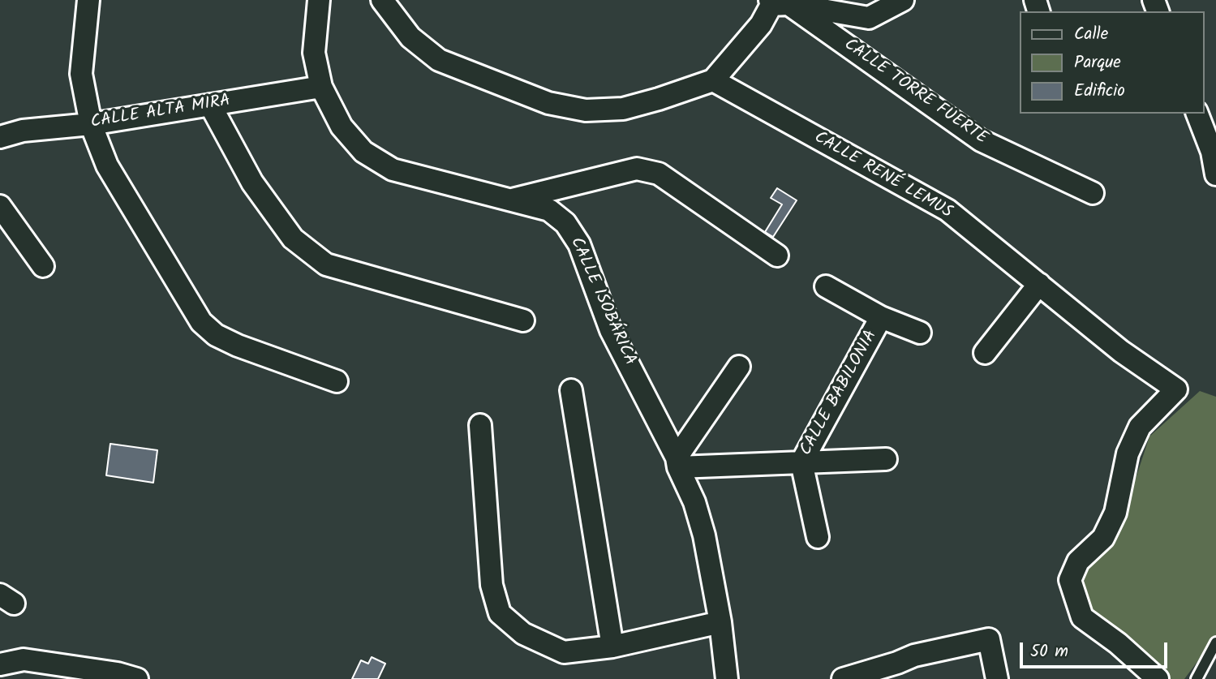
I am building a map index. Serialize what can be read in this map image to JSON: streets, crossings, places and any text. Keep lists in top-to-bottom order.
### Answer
{
  "streets": {
    "street": [
      "CALLE TORRE FUERTE",
      "CALLE ALTA MIRA",
      "CALLE RENÉ LEMUS",
      "CALLE ISOBÁRICA",
      "CALLE BABILONIA"
    ]
  },
  "crossings": [
    ["CALLE ALTA MIRA", "CALLE ISOBÁRICA"]
  ],
  "legend": ["Calle", "Parque", "Edificio"],
  "scale_bar": "50 m"
}
